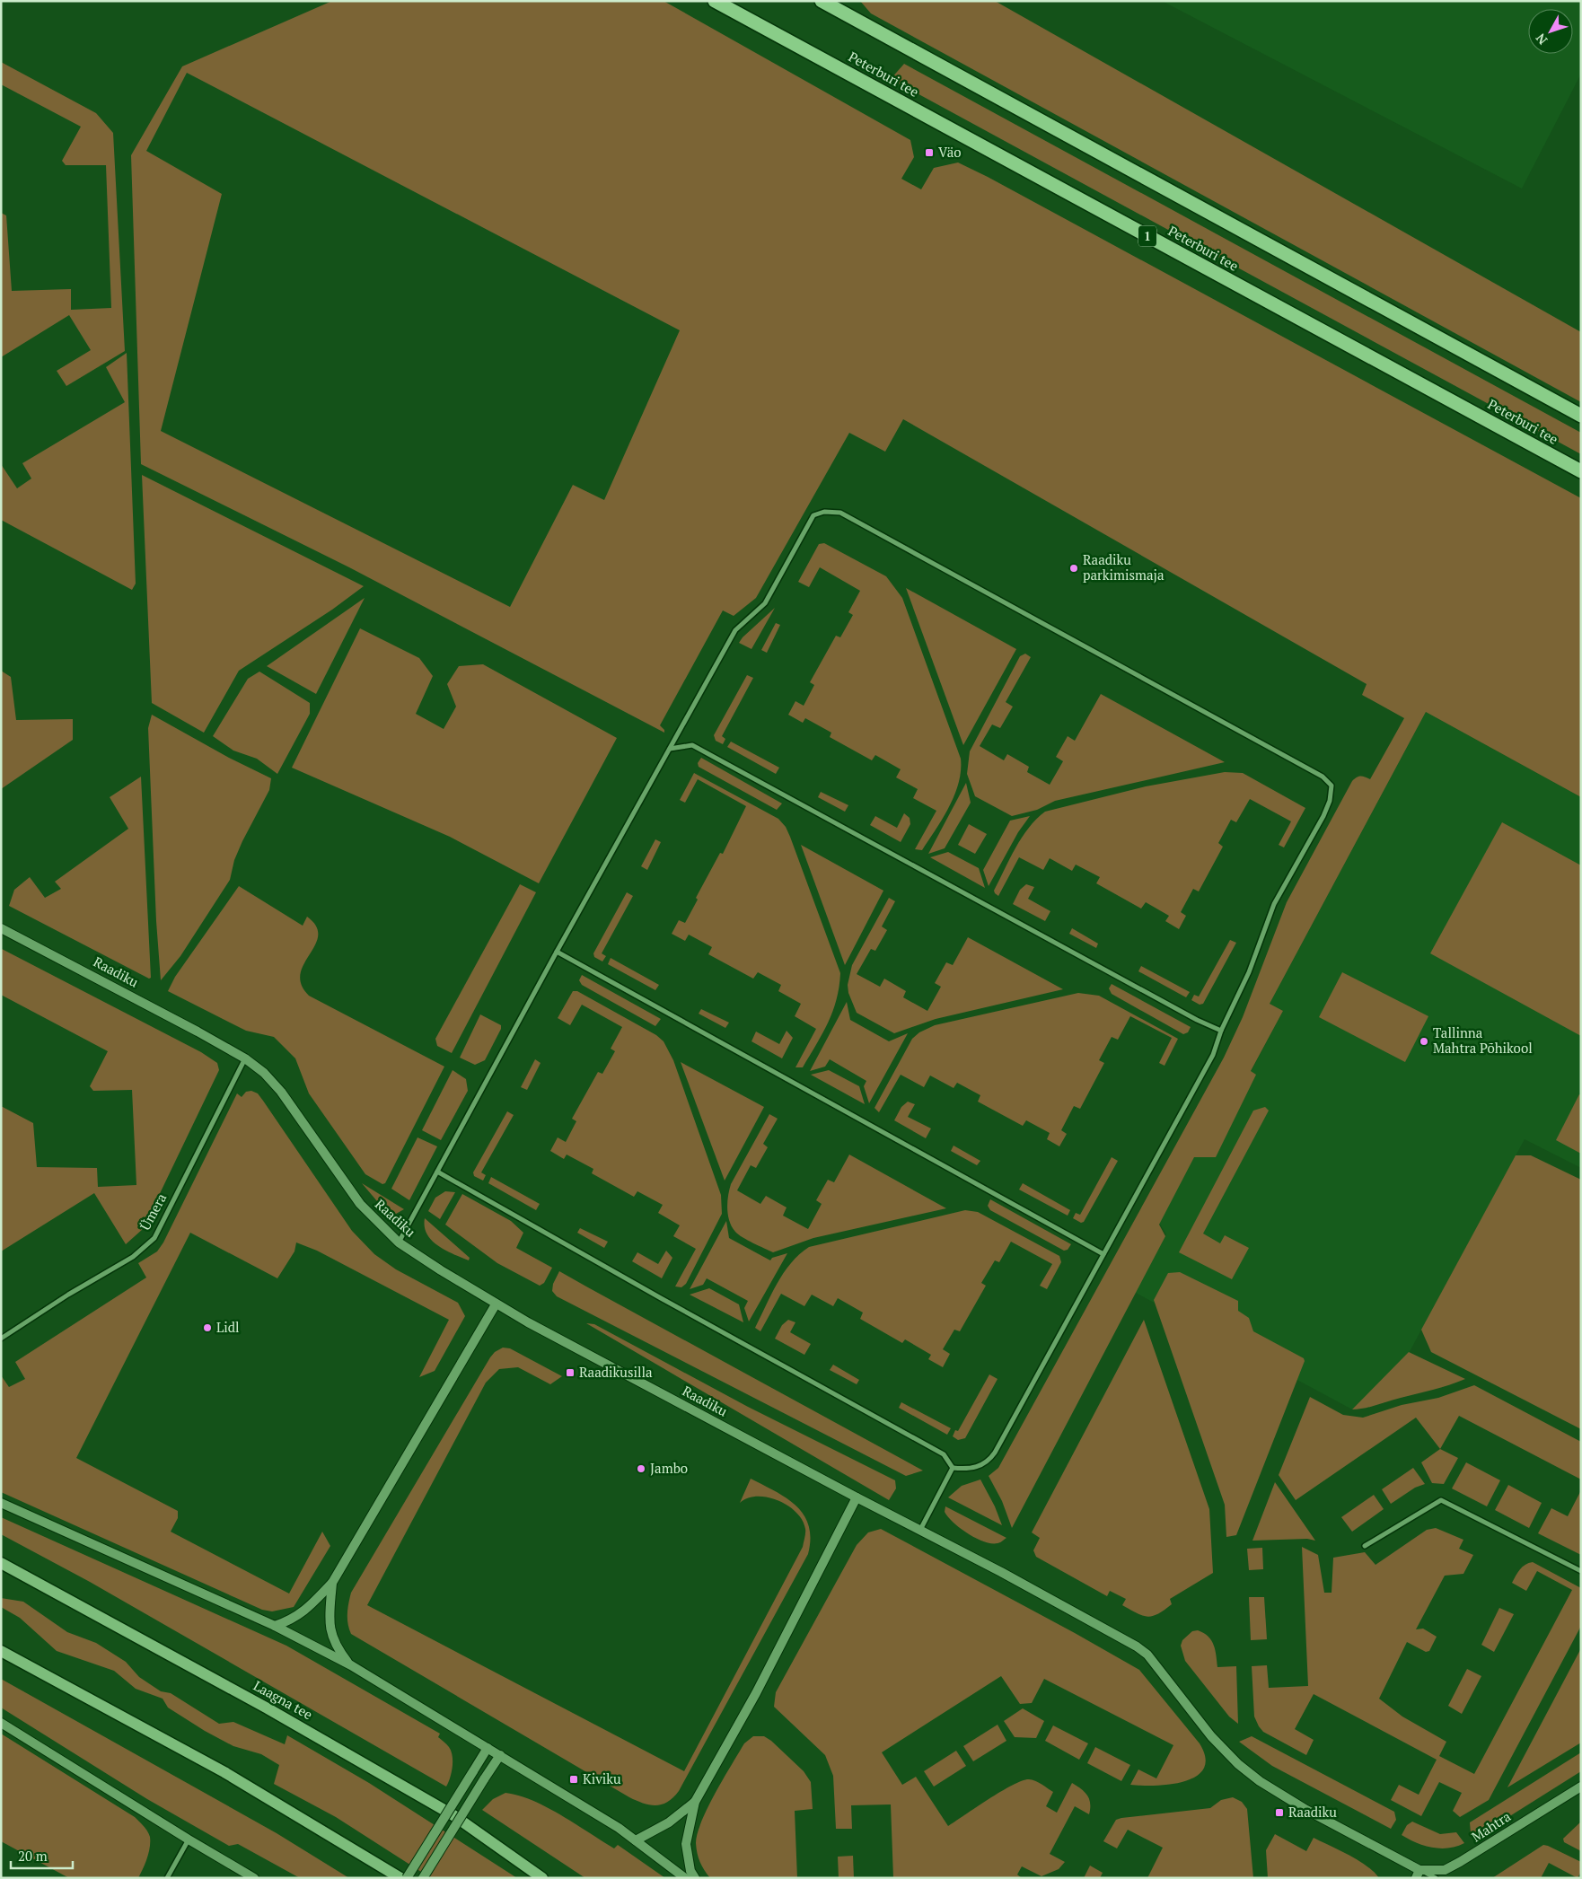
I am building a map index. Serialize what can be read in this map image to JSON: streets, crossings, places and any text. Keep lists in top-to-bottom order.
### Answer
{
  "streets": {
    "highway": ["Peterburi tee", "1"],
    "main road": ["Laagna tee"],
    "street": ["Raadiku", "Ümera", "Mahtra"]
  },
  "crossings": [
    ["Raadiku", "Ümera"],
    ["Raadiku", "Mahtra"]
  ],
  "places": {
    "transit": [
      "Väo",
      "Raadikusilla",
      "Kiviku",
      "Raadiku"
    ],
    "other": [
      "Raadiku parkimismaja",
      "Tallinna Mahtra Põhikool",
      "Lidl",
      "Jambo"
    ]
  },
  "scale_bar": "20 m",
  "north": "bottom left"
}
